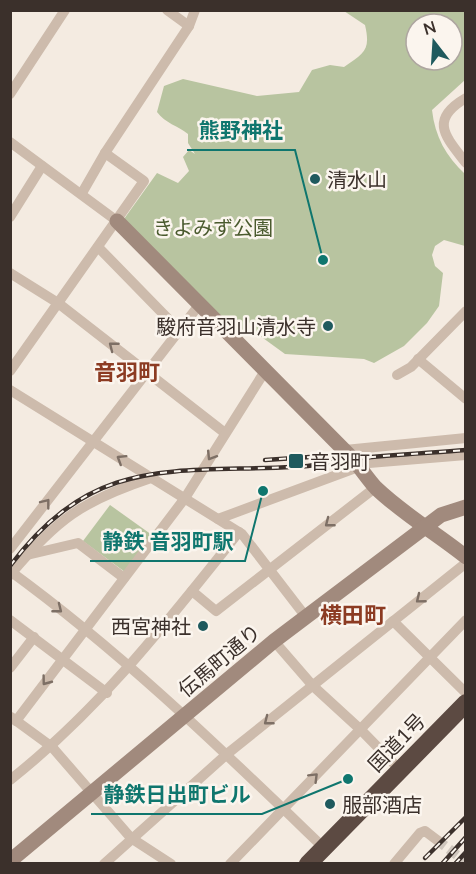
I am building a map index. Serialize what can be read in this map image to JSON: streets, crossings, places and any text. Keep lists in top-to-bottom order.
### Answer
{
  "streets": {
    "highway": ["国道1号"],
    "street": ["伝馬町通り"]
  },
  "districts": ["音羽町", "横田町"],
  "parks": ["きよみず公園"],
  "places": {
    "other": [
      "清水山",
      "熊野神社",
      "駿府音羽山清水寺",
      "静鉄 音羽町駅",
      "西宮神社",
      "静鉄日出町ビル",
      "服部酒店"
    ],
    "transit": ["音羽町"]
  },
  "north": "top"
}
